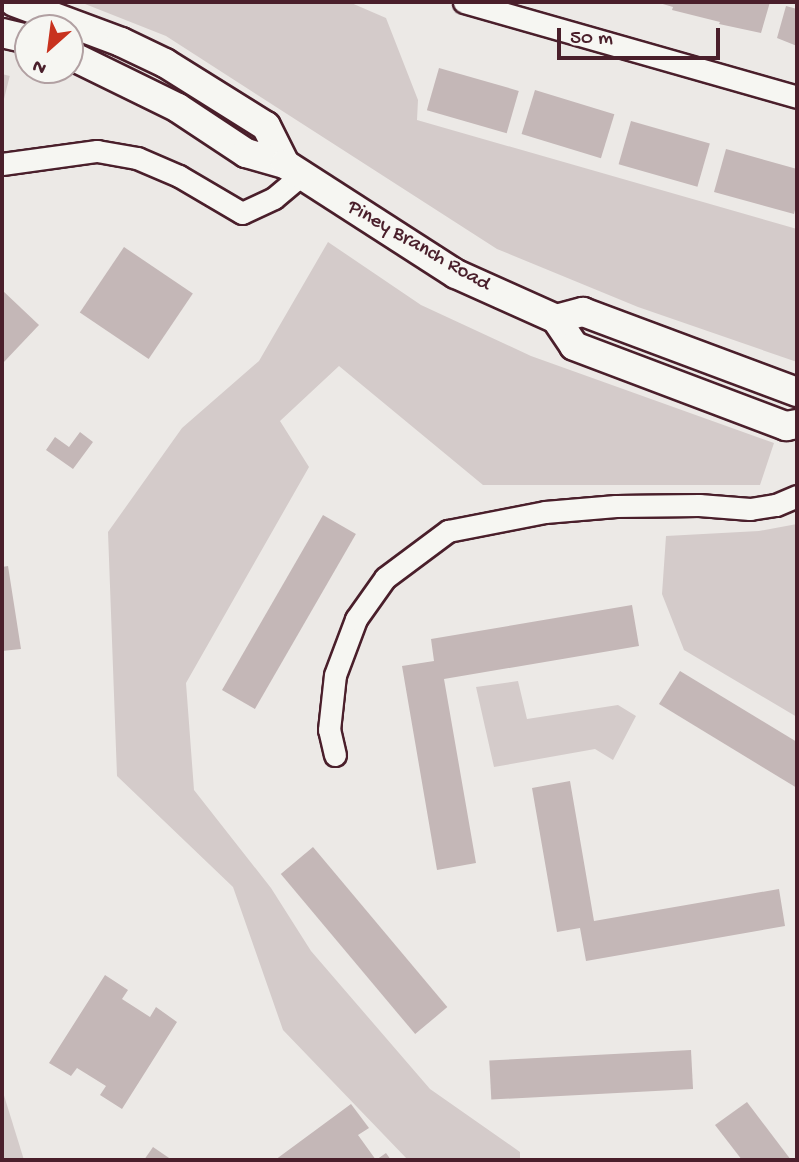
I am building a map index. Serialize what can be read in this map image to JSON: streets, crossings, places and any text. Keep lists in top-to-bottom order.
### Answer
{
  "streets": {
    "main road": ["Piney Branch Road"]
  },
  "scale_bar": "50 m",
  "north": "bottom left"
}
